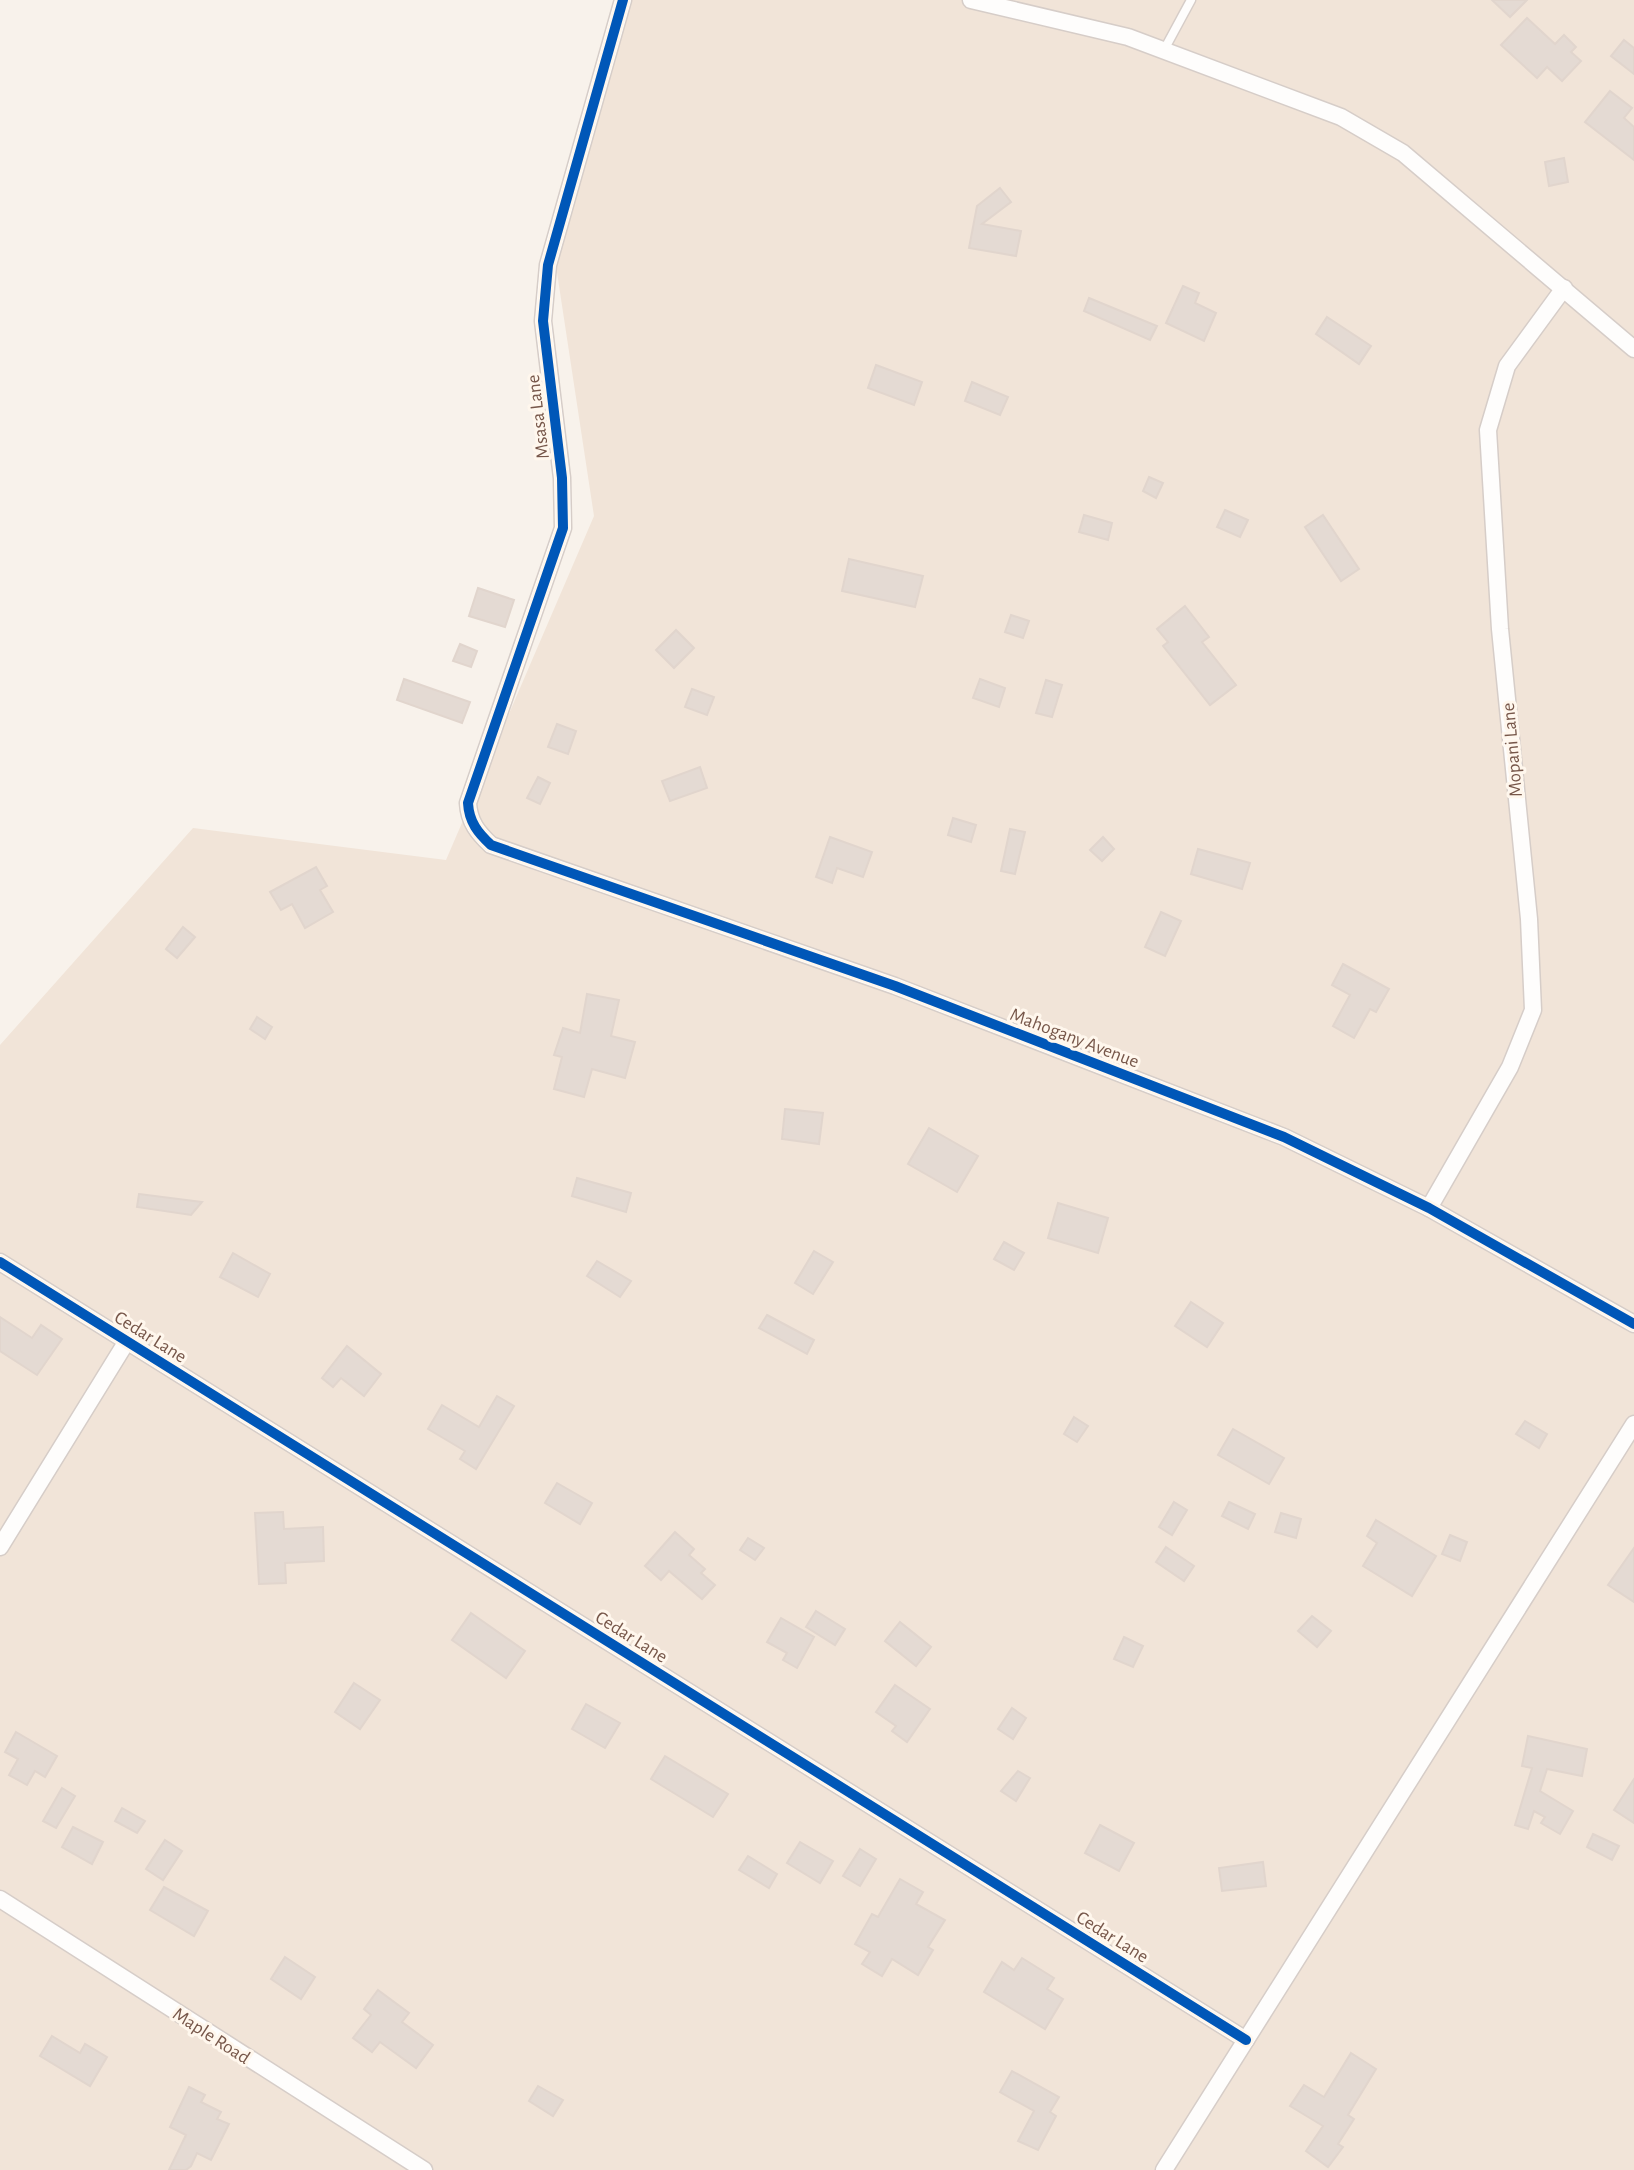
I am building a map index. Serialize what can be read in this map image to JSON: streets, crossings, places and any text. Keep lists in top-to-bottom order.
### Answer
{
  "streets": {
    "street": [
      "Msasa Lane",
      "Mopani Lane",
      "Mahogany Avenue",
      "Cedar Lane",
      "Maple Road"
    ]
  },
  "crossings": [
    ["Msasa Lane", "Mahogany Avenue"],
    ["Mopani Lane", "Mahogany Avenue"]
  ]
}
